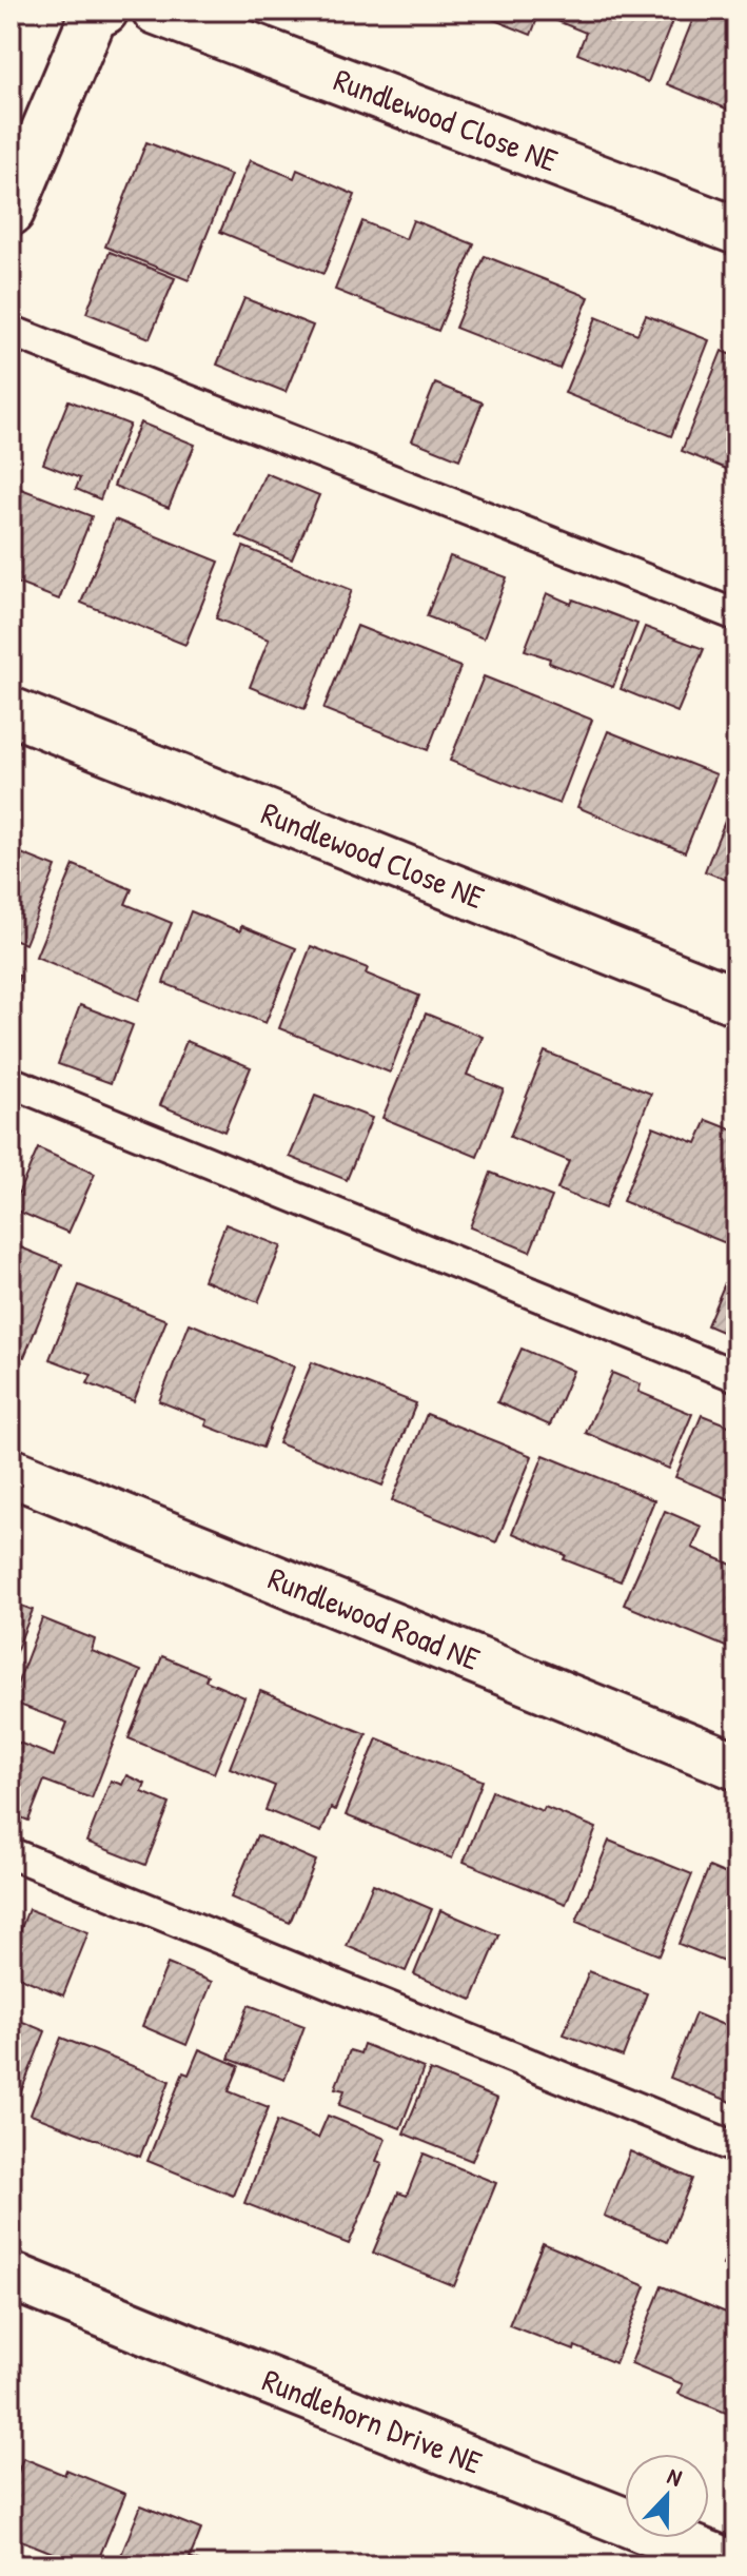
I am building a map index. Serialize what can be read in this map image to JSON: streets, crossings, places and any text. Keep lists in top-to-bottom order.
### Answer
{
  "streets": {
    "street": ["Rundlewood Close NE", "Rundlewood Road NE", "Rundlehorn Drive NE"]
  },
  "north": "top"
}
